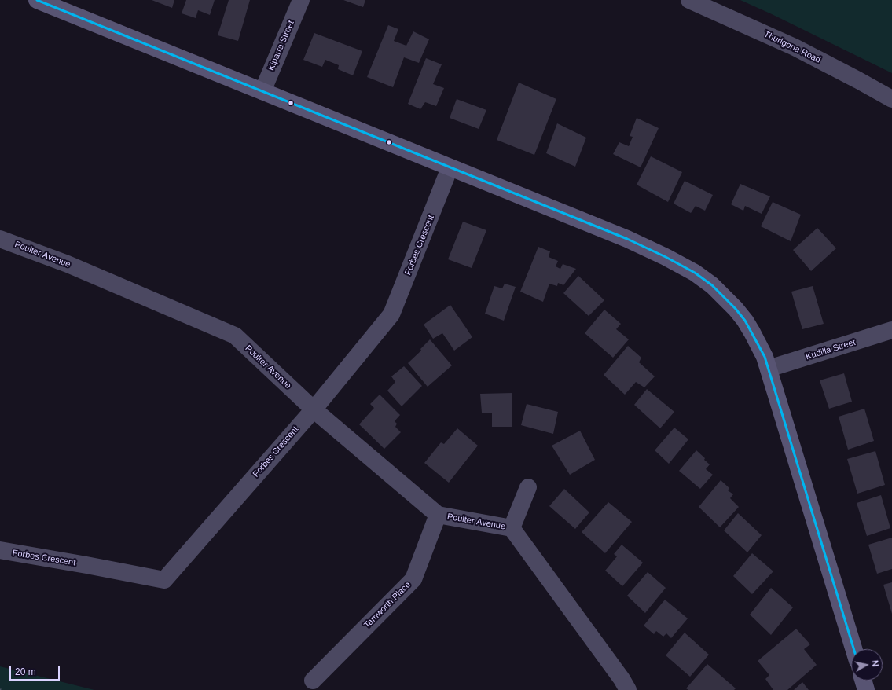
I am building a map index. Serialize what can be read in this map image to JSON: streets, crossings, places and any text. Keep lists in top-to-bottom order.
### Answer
{
  "streets": {
    "street": [
      "Kiparra Street",
      "Thurlgona Road",
      "Forbes Crescent",
      "Poulter Avenue",
      "Kudilla Street",
      "Tamworth Place"
    ]
  },
  "crossings": [
    ["Forbes Crescent", "Poulter Avenue"],
    ["Poulter Avenue", "Tamworth Place"]
  ],
  "scale_bar": "20 m",
  "north": "right"
}
